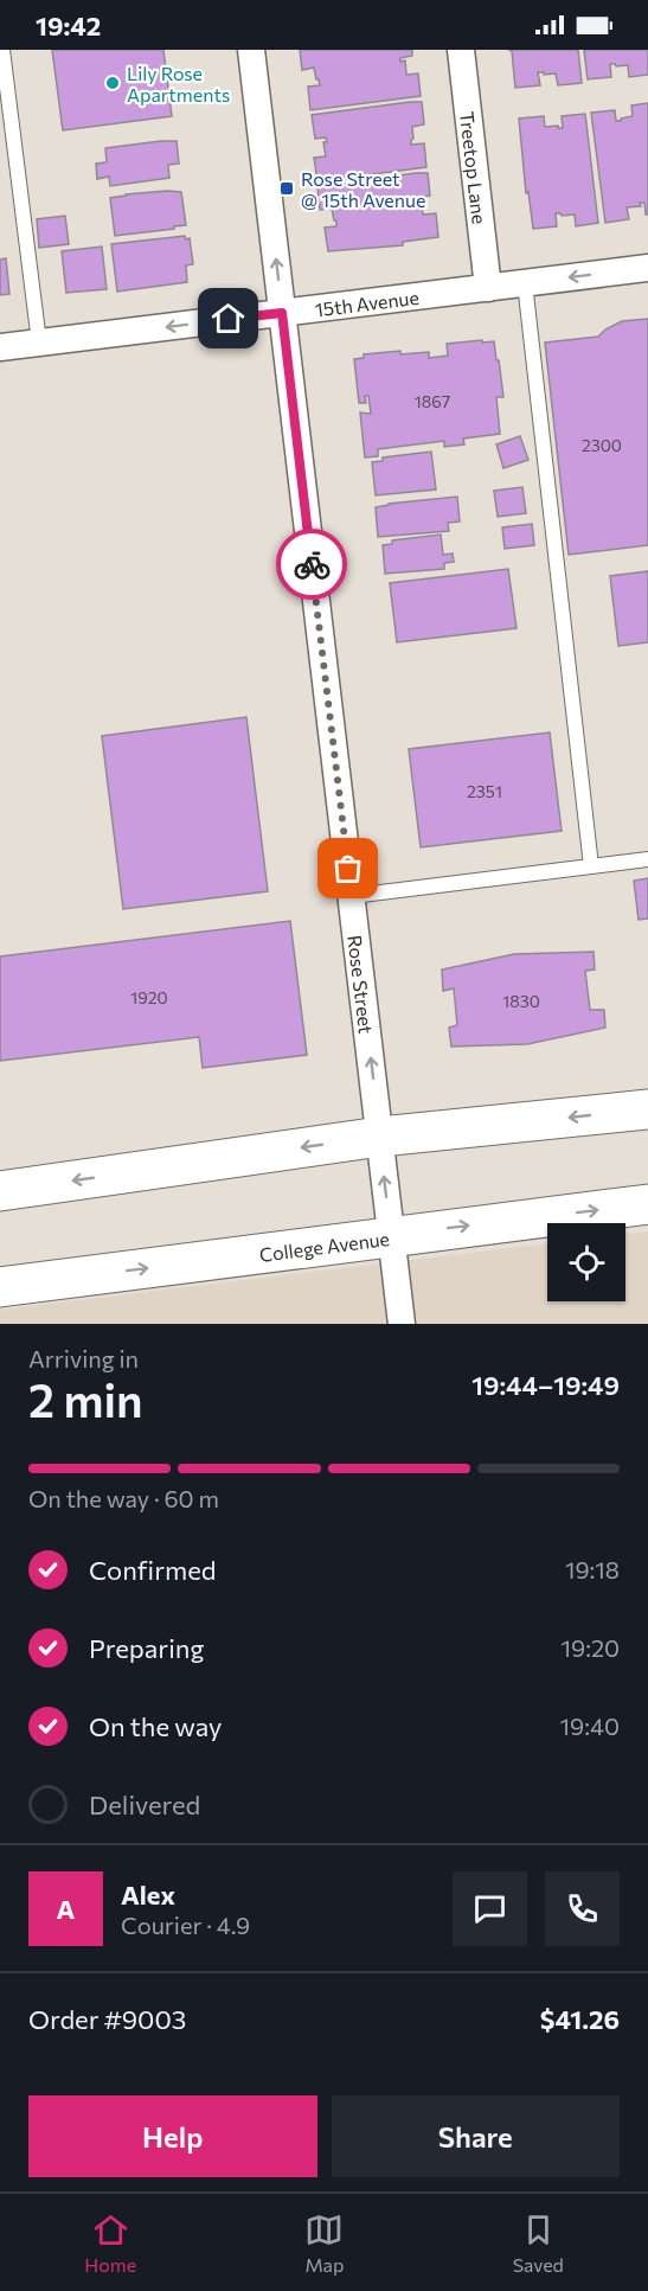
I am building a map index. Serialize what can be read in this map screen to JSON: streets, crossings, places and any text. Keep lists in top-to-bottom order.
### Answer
{
  "streets": {
    "main road": ["College Avenue"],
    "street": ["Treetop Lane", "15th Avenue", "Rose Street"]
  },
  "crossings": [
    ["Treetop Lane", "15th Avenue"],
    ["15th Avenue", "Rose Street"],
    ["Rose Street", "College Avenue"]
  ],
  "one_way": ["15th Avenue", "Rose Street"],
  "places": {
    "other": ["Lily Rose Apartments"],
    "transit": ["Rose Street @ 15th Avenue"]
  },
  "house_numbers": [
    "1867",
    "2300",
    "2351",
    "1920",
    "1830"
  ],
  "page": {
    "status": "19:42",
    "heading": ["2 min", "Arriving in", "19:44–19:49"],
    "panel": [
      "Alex",
      "Courier · 4.9",
      "Order #9003",
      "$41.26"
    ],
    "bar": "On the way · 60 m",
    "list": [
      ["Confirmed", "19:18"],
      ["Preparing", "19:20"],
      ["On the way", "19:40"],
      "Delivered"
    ],
    "round": "A",
    "buttons": ["Help", "Share"],
    "tabs": ["Home", "Map", "Saved"]
  }
}
